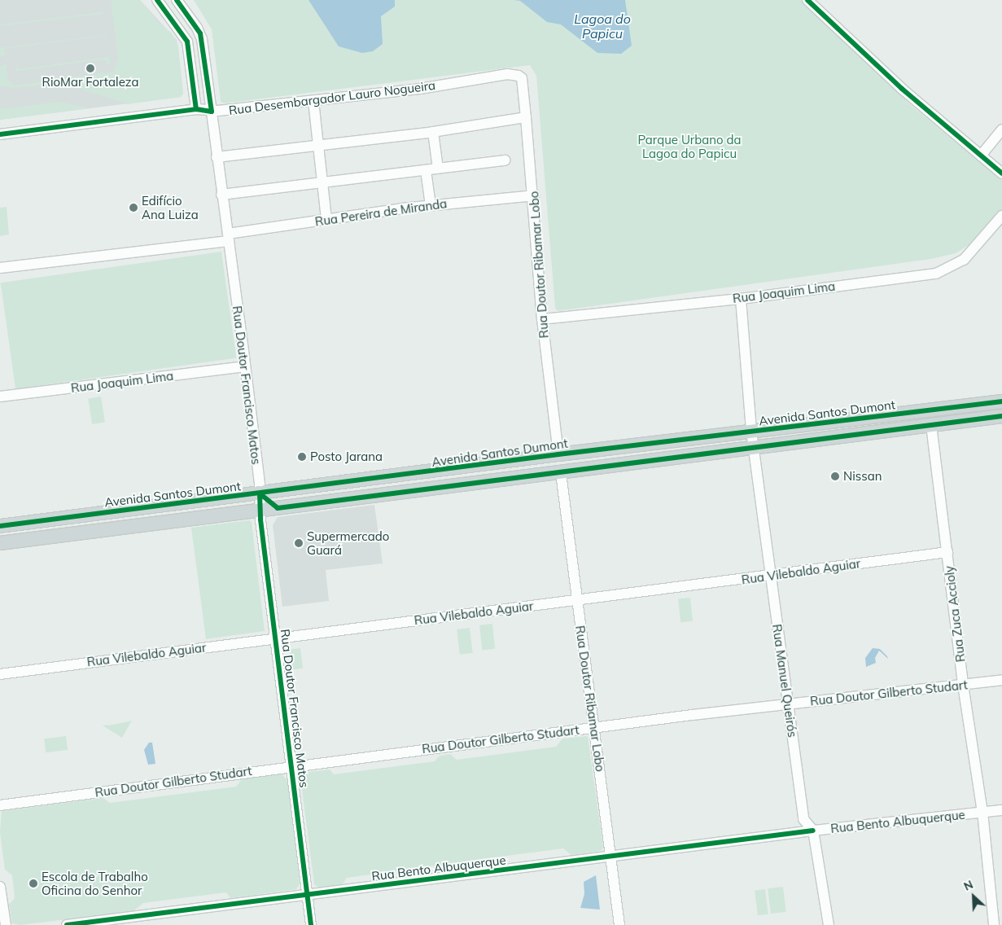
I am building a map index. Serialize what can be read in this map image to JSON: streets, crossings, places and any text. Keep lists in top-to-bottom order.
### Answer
{
  "streets": {
    "main road": ["Avenida Santos Dumont"],
    "street": [
      "Rua Desembargador Lauro Nogueira",
      "Rua Pereira de Miranda",
      "Rua Doutor Ribamar Lobo",
      "Rua Joaquim Lima",
      "Rua Doutor Francisco Matos",
      "Rua Vilebaldo Aguiar",
      "Rua Zuca Accioly",
      "Rua Manuel Queirós",
      "Rua Doutor Gilberto Studart",
      "Rua Bento Albuquerque"
    ]
  },
  "crossings": [
    ["Rua Desembargador Lauro Nogueira", "Rua Doutor Ribamar Lobo"],
    ["Rua Desembargador Lauro Nogueira", "Rua Doutor Francisco Matos"],
    ["Rua Pereira de Miranda", "Rua Doutor Ribamar Lobo"],
    ["Rua Pereira de Miranda", "Rua Doutor Francisco Matos"],
    ["Rua Doutor Ribamar Lobo", "Rua Joaquim Lima"],
    ["Rua Doutor Ribamar Lobo", "Avenida Santos Dumont"],
    ["Rua Doutor Ribamar Lobo", "Rua Vilebaldo Aguiar"],
    ["Rua Doutor Ribamar Lobo", "Rua Doutor Gilberto Studart"],
    ["Rua Doutor Ribamar Lobo", "Rua Bento Albuquerque"],
    ["Rua Joaquim Lima", "Rua Doutor Francisco Matos"],
    ["Rua Joaquim Lima", "Rua Manuel Queirós"],
    ["Rua Doutor Francisco Matos", "Avenida Santos Dumont"],
    ["Rua Doutor Francisco Matos", "Rua Vilebaldo Aguiar"],
    ["Rua Doutor Francisco Matos", "Rua Doutor Gilberto Studart"],
    ["Rua Doutor Francisco Matos", "Rua Bento Albuquerque"],
    ["Avenida Santos Dumont", "Rua Zuca Accioly"],
    ["Avenida Santos Dumont", "Rua Manuel Queirós"],
    ["Rua Vilebaldo Aguiar", "Rua Zuca Accioly"],
    ["Rua Vilebaldo Aguiar", "Rua Manuel Queirós"],
    ["Rua Zuca Accioly", "Rua Doutor Gilberto Studart"],
    ["Rua Zuca Accioly", "Rua Bento Albuquerque"],
    ["Rua Manuel Queirós", "Rua Doutor Gilberto Studart"],
    ["Rua Manuel Queirós", "Rua Bento Albuquerque"]
  ],
  "water": ["Lagoa do Papicu"],
  "parks": ["Parque Urbano da Lagoa do Papicu"],
  "places": [
    "RioMar Fortaleza",
    "Edifício Ana Luiza",
    "Posto Jarana",
    "Nissan",
    "Supermercado Guará",
    "Escola de Trabalho Oficina do Senhor"
  ],
  "north": "top left"
}
